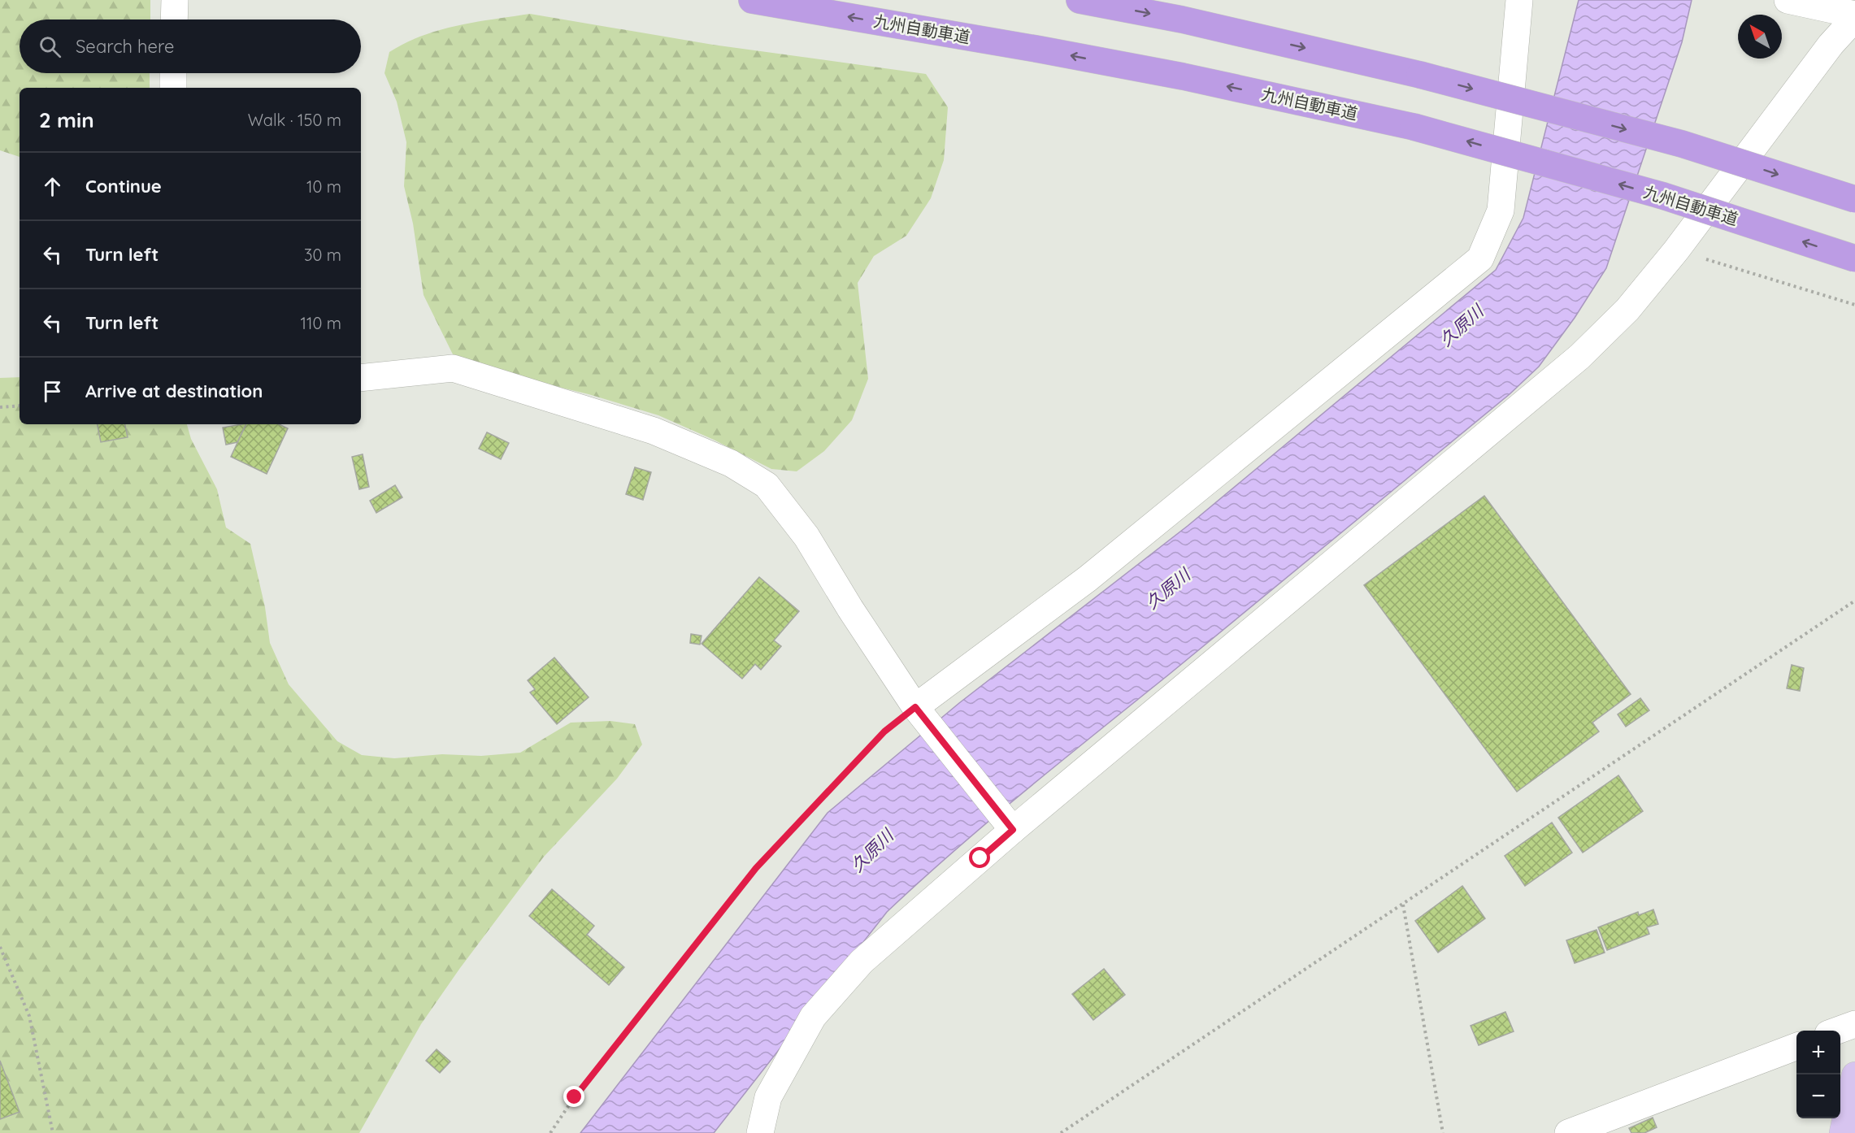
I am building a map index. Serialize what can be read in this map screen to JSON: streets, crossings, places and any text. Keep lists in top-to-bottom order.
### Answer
{
  "streets": {
    "highway": ["九州自動車道"]
  },
  "water": ["久原川"],
  "north": "top left",
  "page": {
    "search": "Search here",
    "heading": ["2 min", "Walk · 150 m"],
    "list": [
      ["Continue", "10 m"],
      ["Turn left", "30 m"],
      ["Turn left", "110 m"],
      "Arrive at destination"
    ],
    "map_buttons": ["+", "−"]
  }
}
